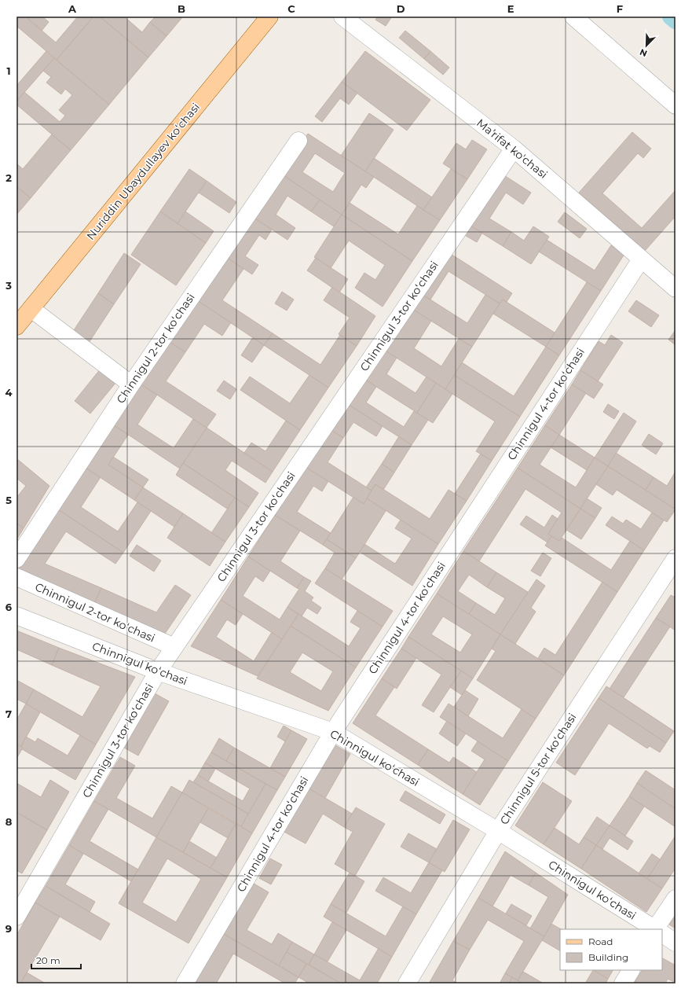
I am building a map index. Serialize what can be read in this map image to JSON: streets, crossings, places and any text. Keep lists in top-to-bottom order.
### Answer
{
  "streets": {
    "main road": ["Nuriddin Ubaydullayev koʻchasi"],
    "street": [
      "Maʼrifat ko'chasi",
      "Chinnigul 3-tor koʻchasi",
      "Chinnigul 2-tor koʻchasi",
      "Chinnigul 4-tor koʻchasi",
      "Chinnigul koʻchasi",
      "Chinnigul 5-tor koʻchasi"
    ]
  },
  "crossings": [
    ["Maʼrifat ko'chasi", "Chinnigul 3-tor koʻchasi"],
    ["Maʼrifat ko'chasi", "Chinnigul 4-tor koʻchasi"],
    ["Chinnigul 3-tor koʻchasi", "Chinnigul 2-tor koʻchasi"],
    ["Chinnigul 3-tor koʻchasi", "Chinnigul koʻchasi"],
    ["Chinnigul 4-tor koʻchasi", "Chinnigul koʻchasi"],
    ["Chinnigul koʻchasi", "Chinnigul 5-tor koʻchasi"]
  ],
  "legend": ["Road", "Building"],
  "scale_bar": "20 m",
  "north": "bottom left",
  "grid": {
    "columns": [
      "A",
      "B",
      "C",
      "D",
      "E",
      "F"
    ],
    "rows": [
      "1",
      "2",
      "3",
      "4",
      "5",
      "6",
      "7",
      "8",
      "9"
    ]
  }
}
